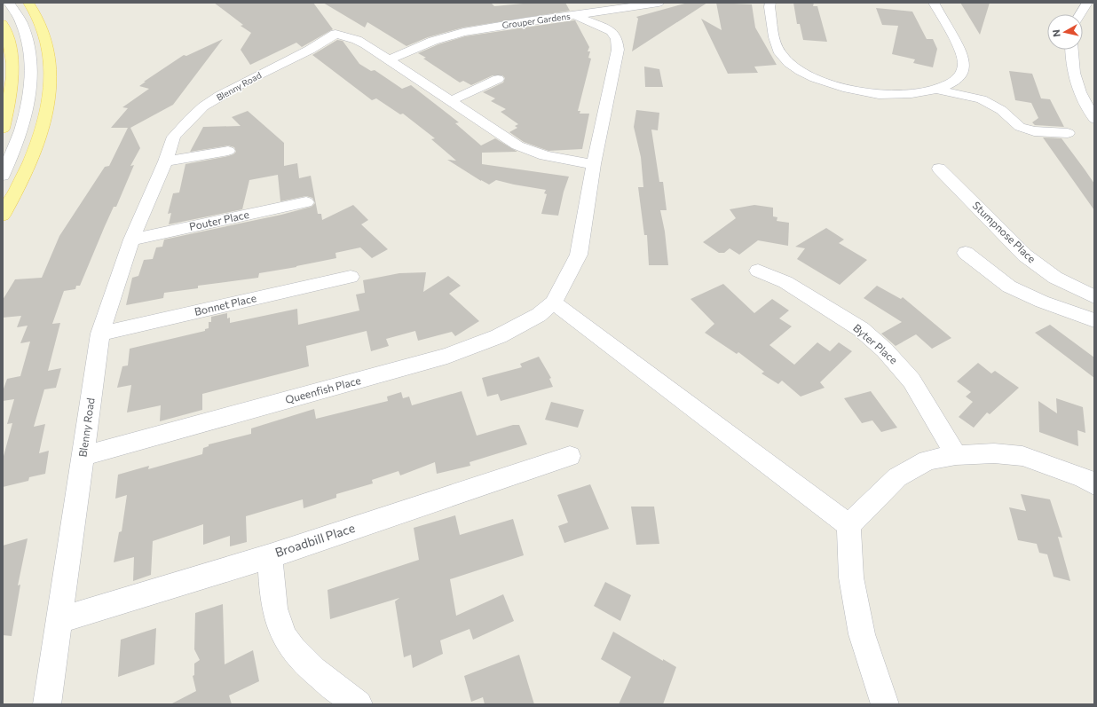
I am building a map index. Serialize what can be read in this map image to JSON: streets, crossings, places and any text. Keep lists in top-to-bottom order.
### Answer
{
  "streets": {
    "street": [
      "Grouper Gardens",
      "Blenny Road",
      "Pouter Place",
      "Stumpnose Place",
      "Bonnet Place",
      "Byter Place",
      "Queenfish Place",
      "Broadbill Place"
    ]
  },
  "crossings": [
    ["Grouper Gardens", "Blenny Road"],
    ["Grouper Gardens", "Queenfish Place"],
    ["Blenny Road", "Pouter Place"],
    ["Blenny Road", "Bonnet Place"],
    ["Blenny Road", "Queenfish Place"],
    ["Blenny Road", "Broadbill Place"]
  ],
  "north": "left"
}
